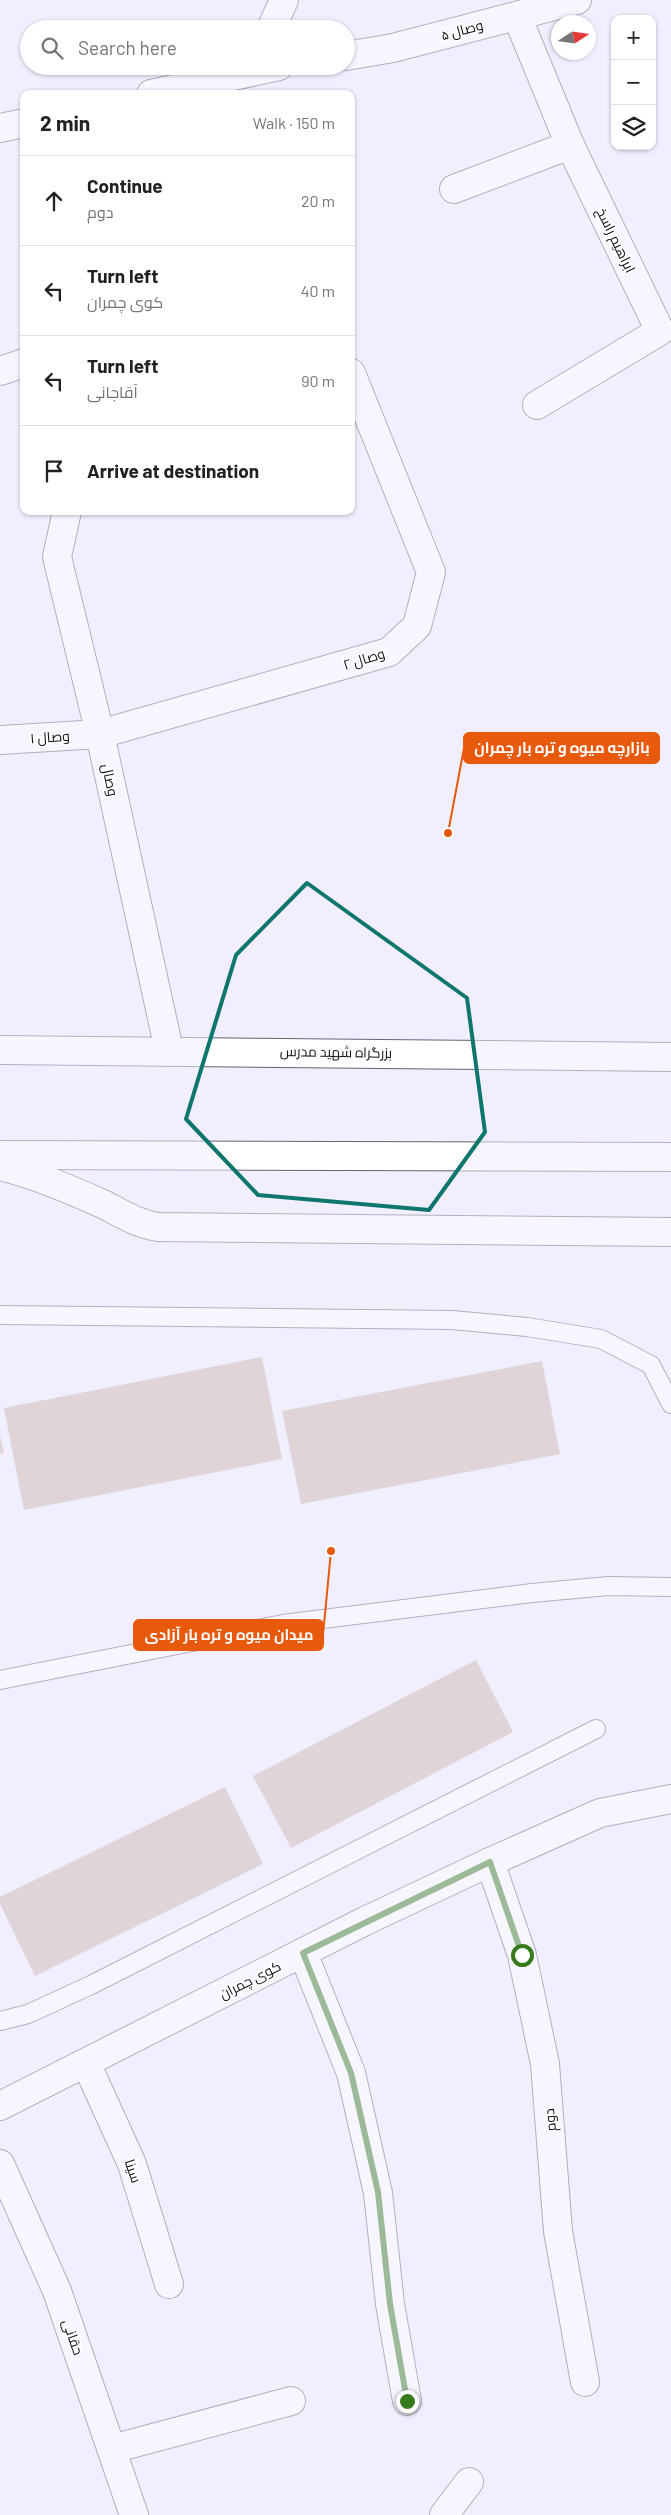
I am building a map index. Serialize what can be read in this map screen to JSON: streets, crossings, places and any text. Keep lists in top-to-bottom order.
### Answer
{
  "streets": {
    "main road": [
      "وصال ۵",
      "ابراهیم راسخ",
      "وصال ۲",
      "وصال ۱",
      "وصال",
      "بزرگراه شهید مدرس",
      "کوی چمران",
      "دوم",
      "سینا",
      "حقانی"
    ]
  },
  "crossings": [
    ["وصال ۵", "ابراهیم راسخ"],
    ["وصال ۲", "وصال ۱"],
    ["وصال ۲", "وصال"],
    ["وصال ۱", "وصال"],
    ["وصال", "بزرگراه شهید مدرس"],
    ["کوی چمران", "دوم"],
    ["کوی چمران", "سینا"]
  ],
  "places": ["بازارچه میوه و تره بار چمران", "میدان میوه و تره بار آزادی"],
  "north": "right",
  "page": {
    "map_buttons": ["+", "−"],
    "search": "Search here",
    "heading": ["2 min", "Walk · 150 m"],
    "list": [
      ["Continue", "دوم", "20 m"],
      ["Turn left", "کوی چمران", "40 m"],
      ["Turn left", "آقاجانی", "90 m"],
      "Arrive at destination"
    ]
  }
}
